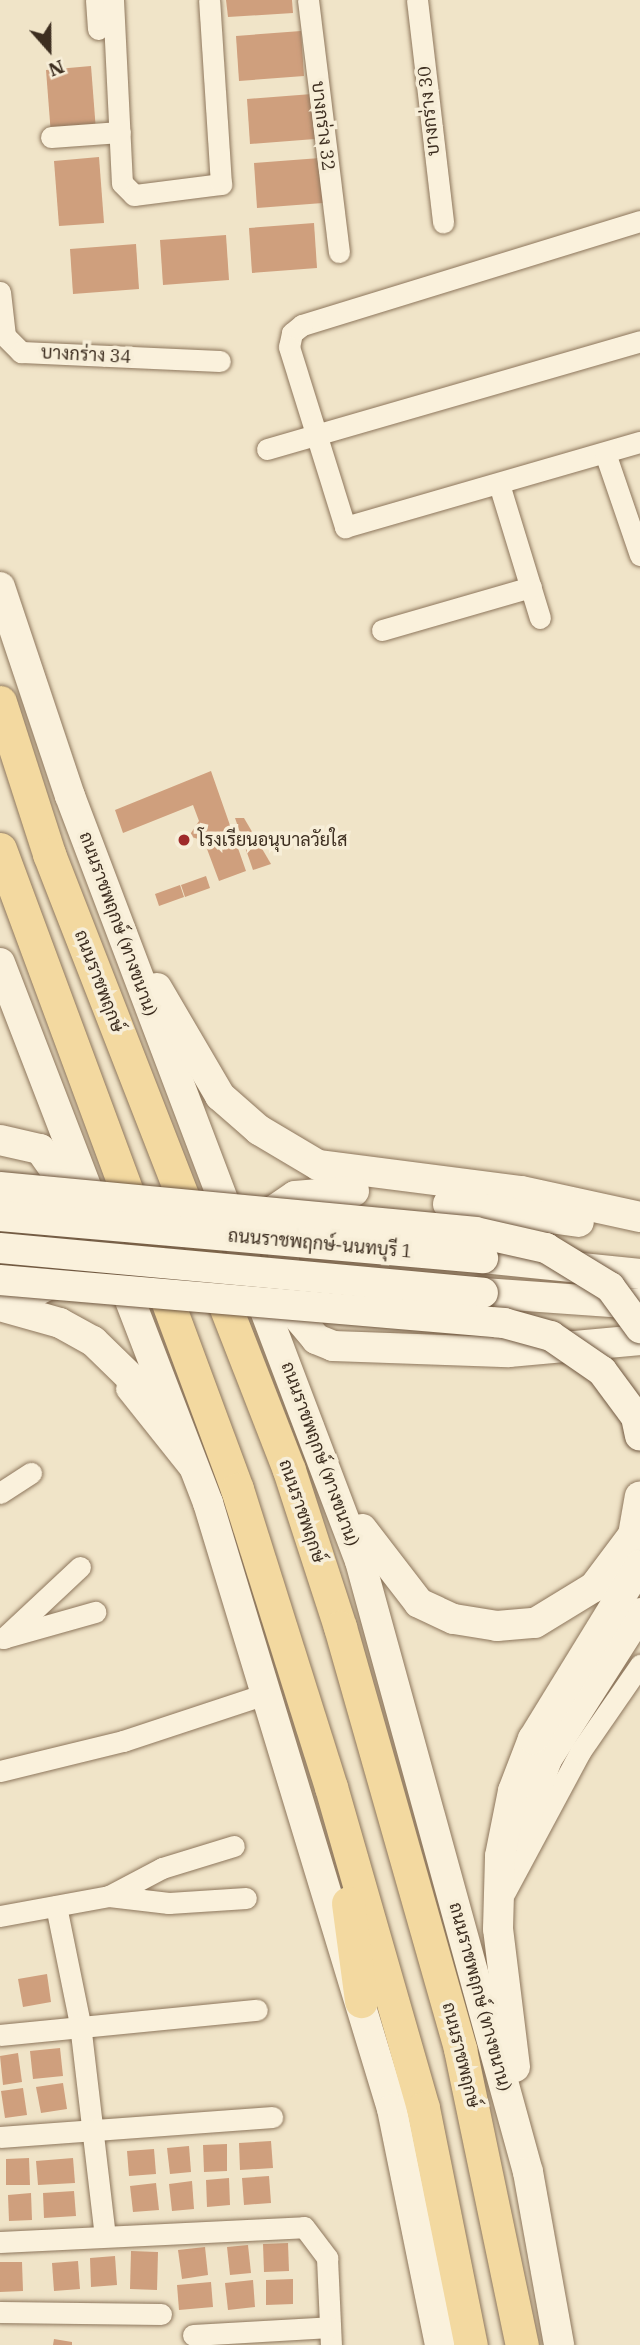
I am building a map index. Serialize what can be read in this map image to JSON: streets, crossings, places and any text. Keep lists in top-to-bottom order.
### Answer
{
  "streets": {
    "main road": ["ถนนราชพฤกษ์ (ทางขนาน)", "ถนนราชพฤกษ์", "ถนนราชพฤกษ์-นนทบุรี 1"],
    "street": ["บางกร่าง 30", "บางกร่าง 32", "บางกร่าง 34"]
  },
  "places": ["โรงเรียนอนุบาลวัยใส"],
  "north": "bottom"
}
